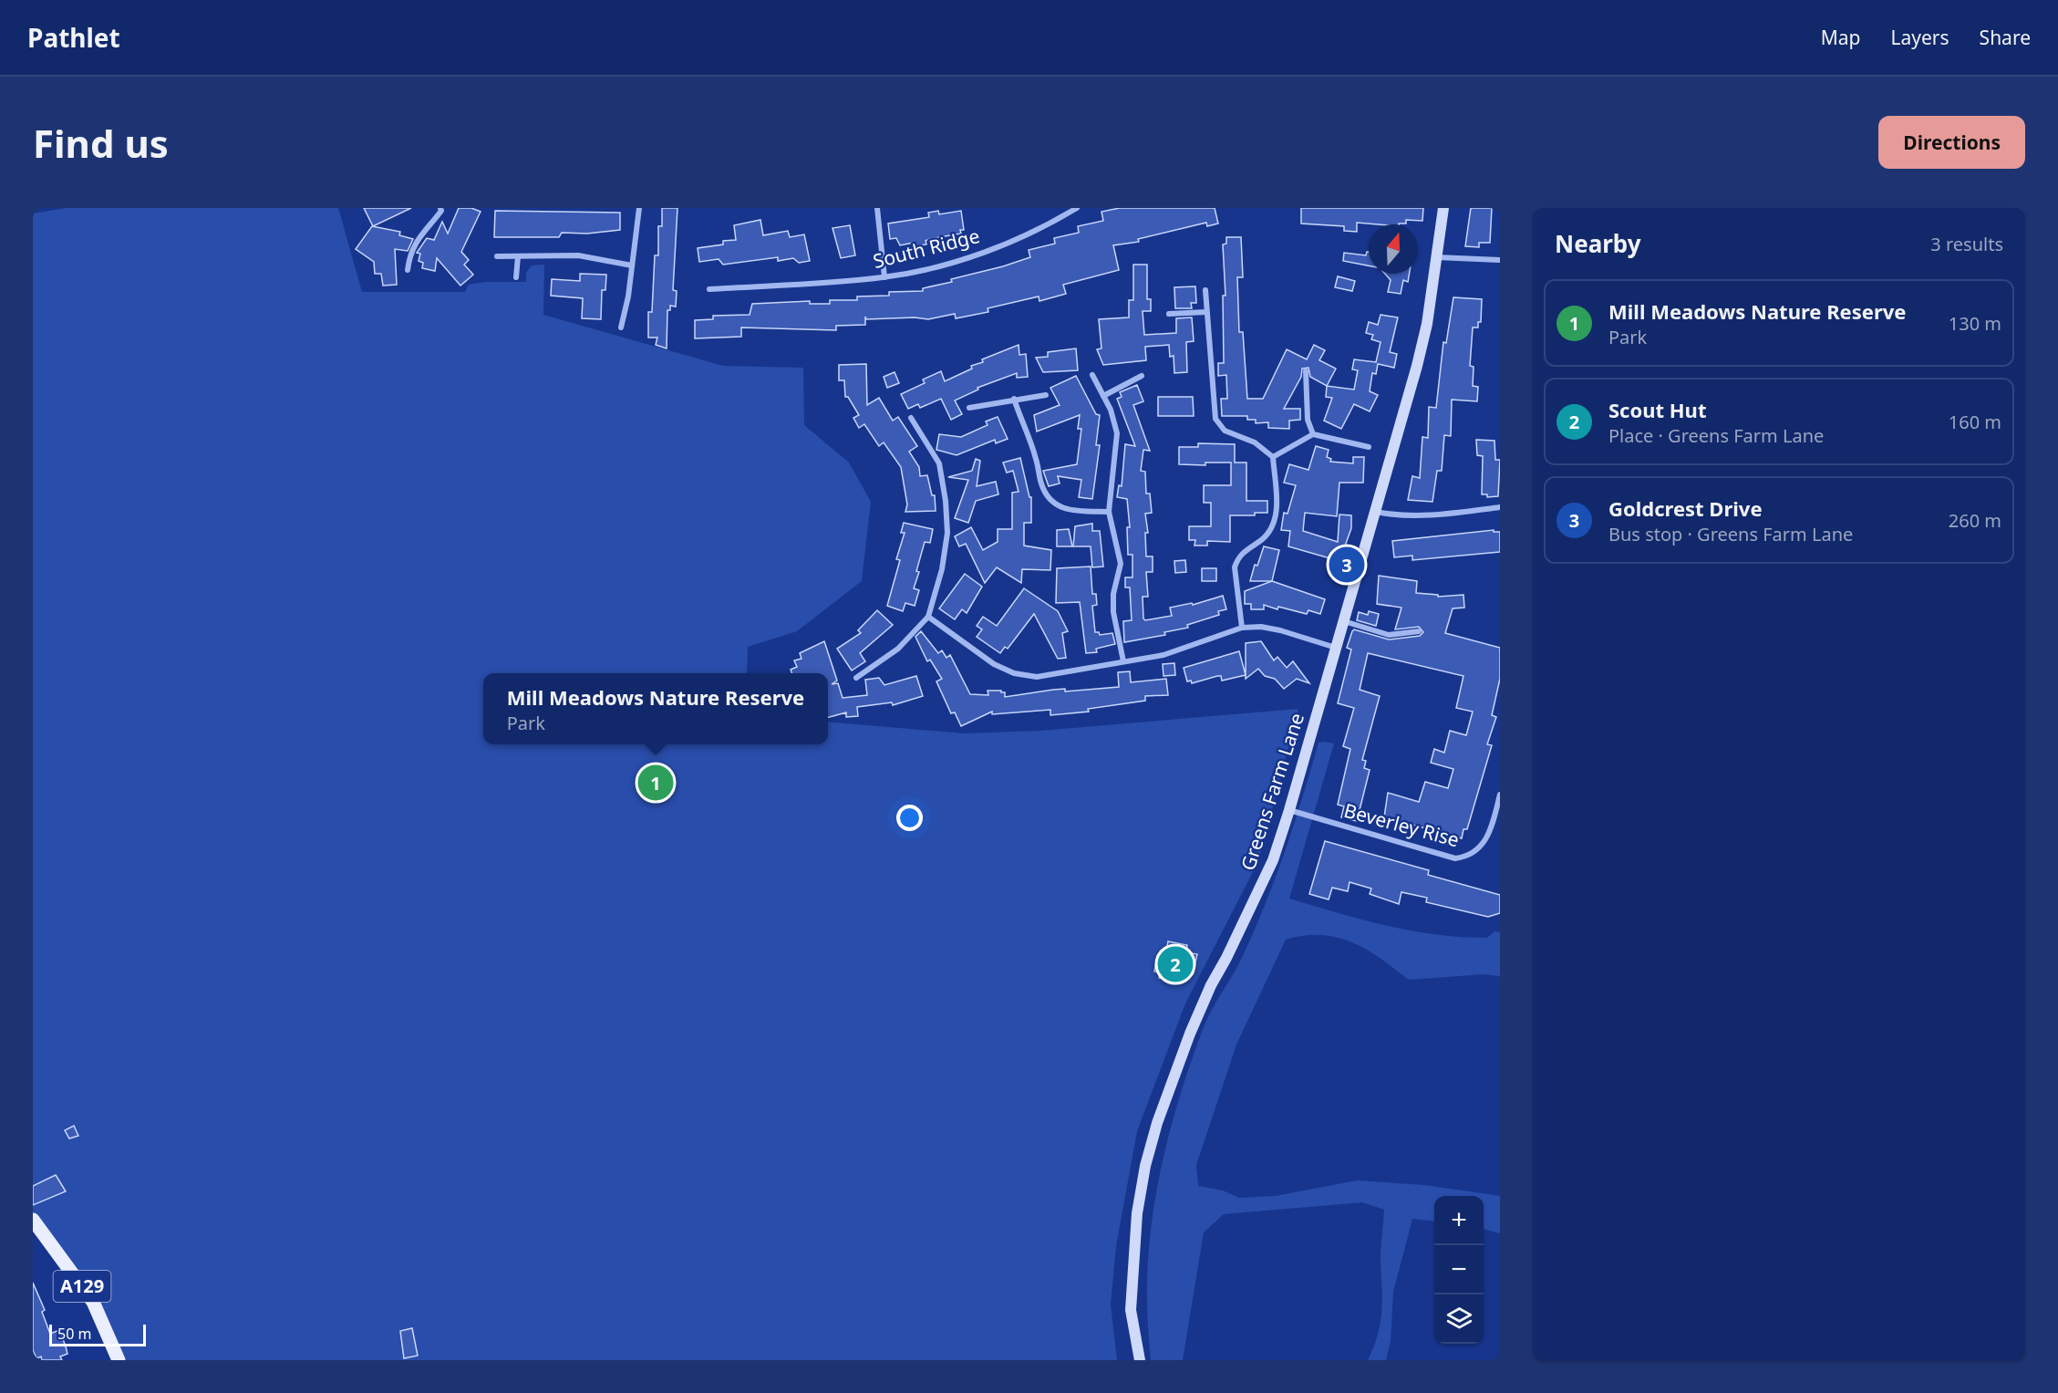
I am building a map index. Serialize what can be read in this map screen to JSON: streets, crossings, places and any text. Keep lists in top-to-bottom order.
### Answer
{
  "streets": {
    "main road": ["A129"],
    "street": ["South Ridge", "Greens Farm Lane", "Beverley Rise"]
  },
  "crossings": [
    ["Greens Farm Lane", "Beverley Rise"]
  ],
  "scale_bar": "50 m",
  "north": "top",
  "page": {
    "header": "Pathlet",
    "nav": ["Map", "Layers", "Share"],
    "buttons": "Directions",
    "title": "Find us",
    "heading": ["Nearby", "3 results"],
    "list": [
      {
        "mark": "1",
        "name": "Mill Meadows Nature Reserve",
        "note": "Park",
        "value": "130 m"
      },
      {
        "mark": "2",
        "name": "Scout Hut",
        "note": "Place · Greens Farm Lane",
        "value": "160 m"
      },
      {
        "mark": "3",
        "name": "Goldcrest Drive",
        "note": "Bus stop · Greens Farm Lane",
        "value": "260 m"
      }
    ],
    "pins": ["3", "1", "2"],
    "popup": ["Mill Meadows Nature Reserve", "Park"],
    "map_buttons": ["+", "−"],
    "scale": "50 m"
  }
}
